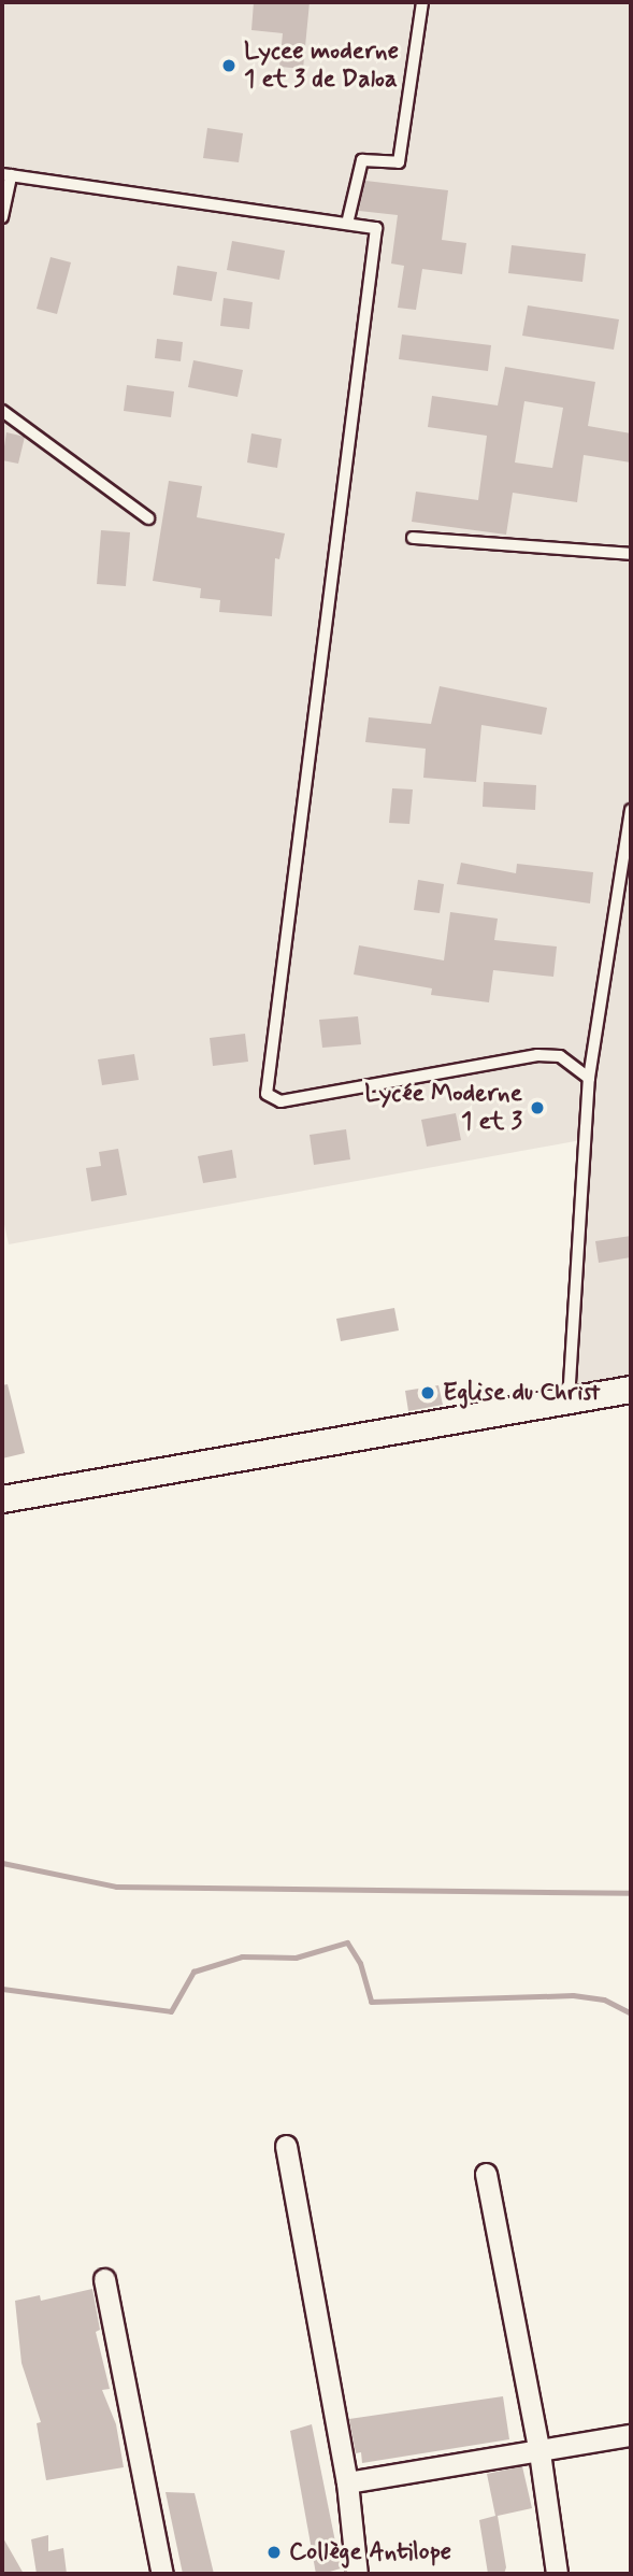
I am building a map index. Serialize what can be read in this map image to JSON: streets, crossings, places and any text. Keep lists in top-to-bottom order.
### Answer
{
  "places": [
    "Lycee moderne 1 et 3 de Daloa",
    "Lycée Moderne 1 et 3",
    "Eglise du Christ",
    "Collège Antilope"
  ]
}
